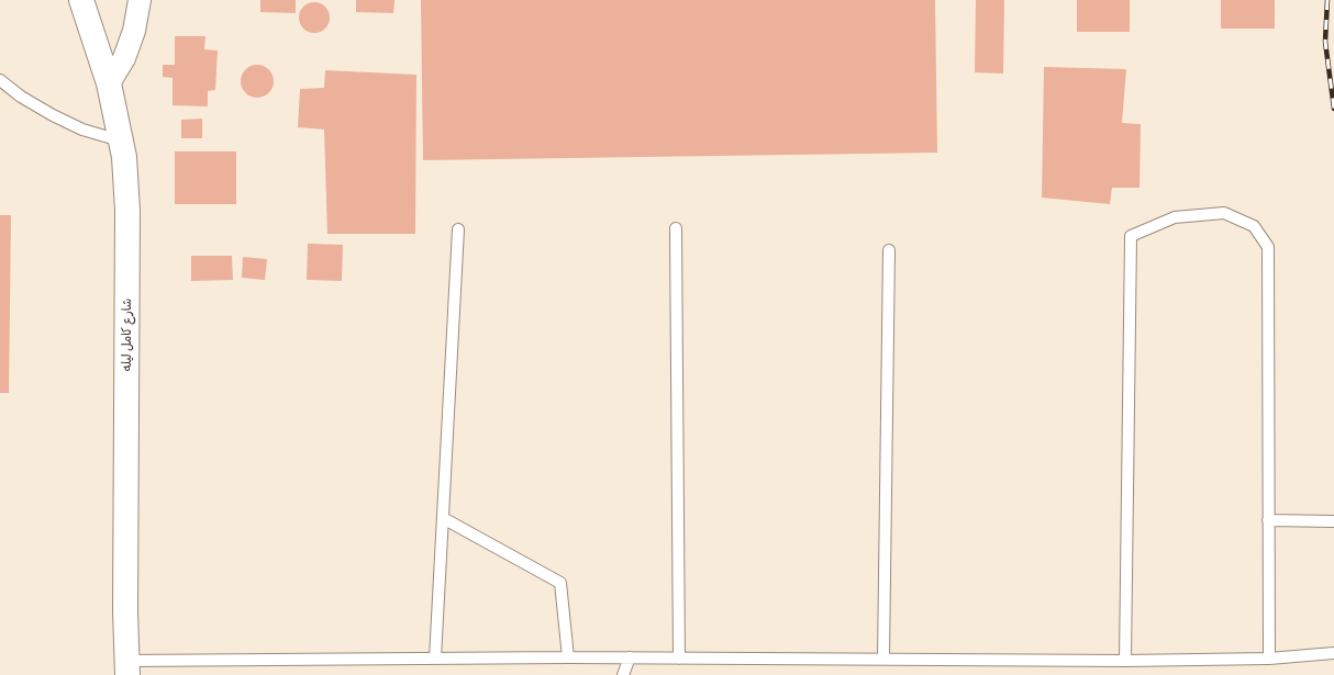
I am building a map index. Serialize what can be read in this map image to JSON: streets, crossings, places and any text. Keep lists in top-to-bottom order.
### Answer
{
  "streets": {
    "street": ["شارع كامل ليله"]
  }
}
